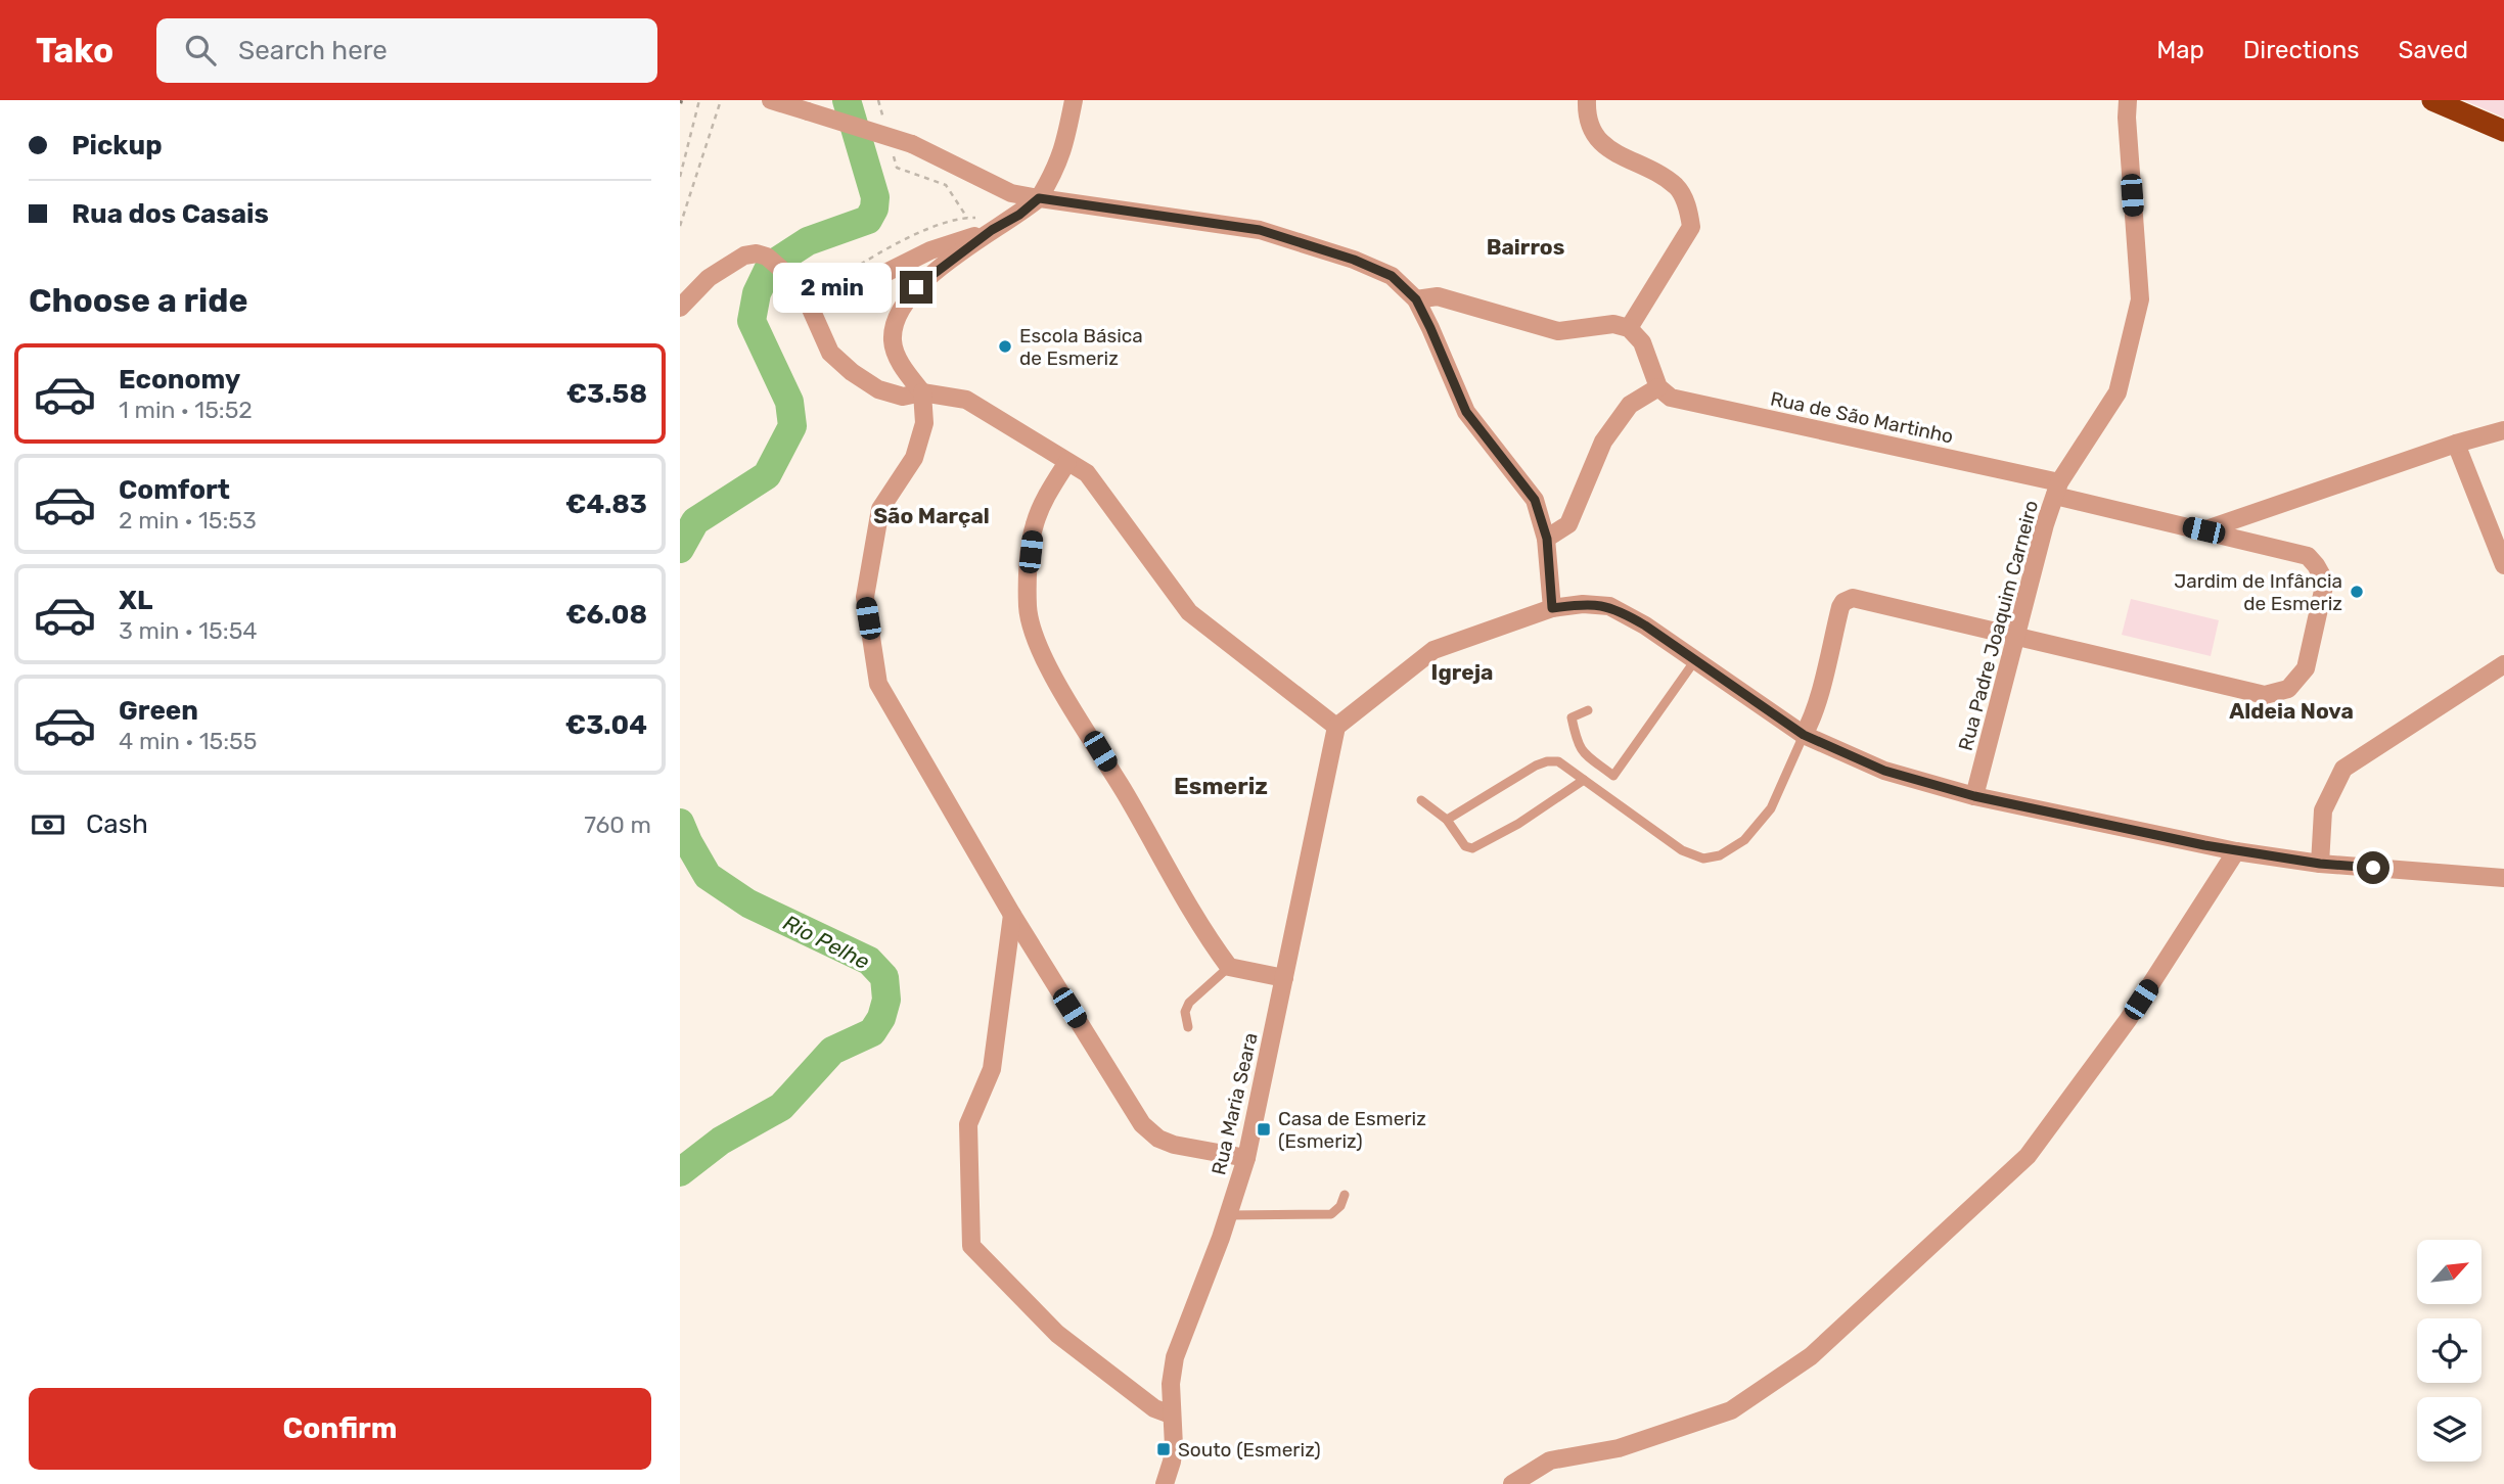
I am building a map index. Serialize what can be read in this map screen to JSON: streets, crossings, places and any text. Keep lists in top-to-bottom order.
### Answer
{
  "streets": {
    "street": ["Rua de São Martinho", "Rua Padre Joaquim Carneiro", "Rua Maria Seara"]
  },
  "crossings": [
    ["Rua de São Martinho", "Rua Padre Joaquim Carneiro"]
  ],
  "districts": [
    "Bairros",
    "São Marçal",
    "Igreja",
    "Aldeia Nova",
    "Esmeriz"
  ],
  "water": ["Rio Pelhe"],
  "places": {
    "other": ["Escola Básica de Esmeriz", "Jardim de Infância de Esmeriz"],
    "transit": ["Casa de Esmeriz (Esmeriz)", "Souto (Esmeriz)"]
  },
  "north": "top right",
  "page": {
    "header": "Tako",
    "search": "Search here",
    "nav": ["Map", "Directions", "Saved"],
    "banner": ["Pickup", "Rua dos Casais"],
    "heading": "Choose a ride",
    "bubble": "2 min",
    "list": [
      {
        "name": "Economy",
        "note": "1 min · 15:52",
        "value": "€3.58"
      },
      {
        "name": "Comfort",
        "note": "2 min · 15:53",
        "value": "€4.83"
      },
      {
        "name": "XL",
        "note": "3 min · 15:54",
        "value": "€6.08"
      },
      {
        "name": "Green",
        "note": "4 min · 15:55",
        "value": "€3.04"
      }
    ],
    "pay": ["Cash", "760 m"],
    "buttons": "Confirm"
  }
}
